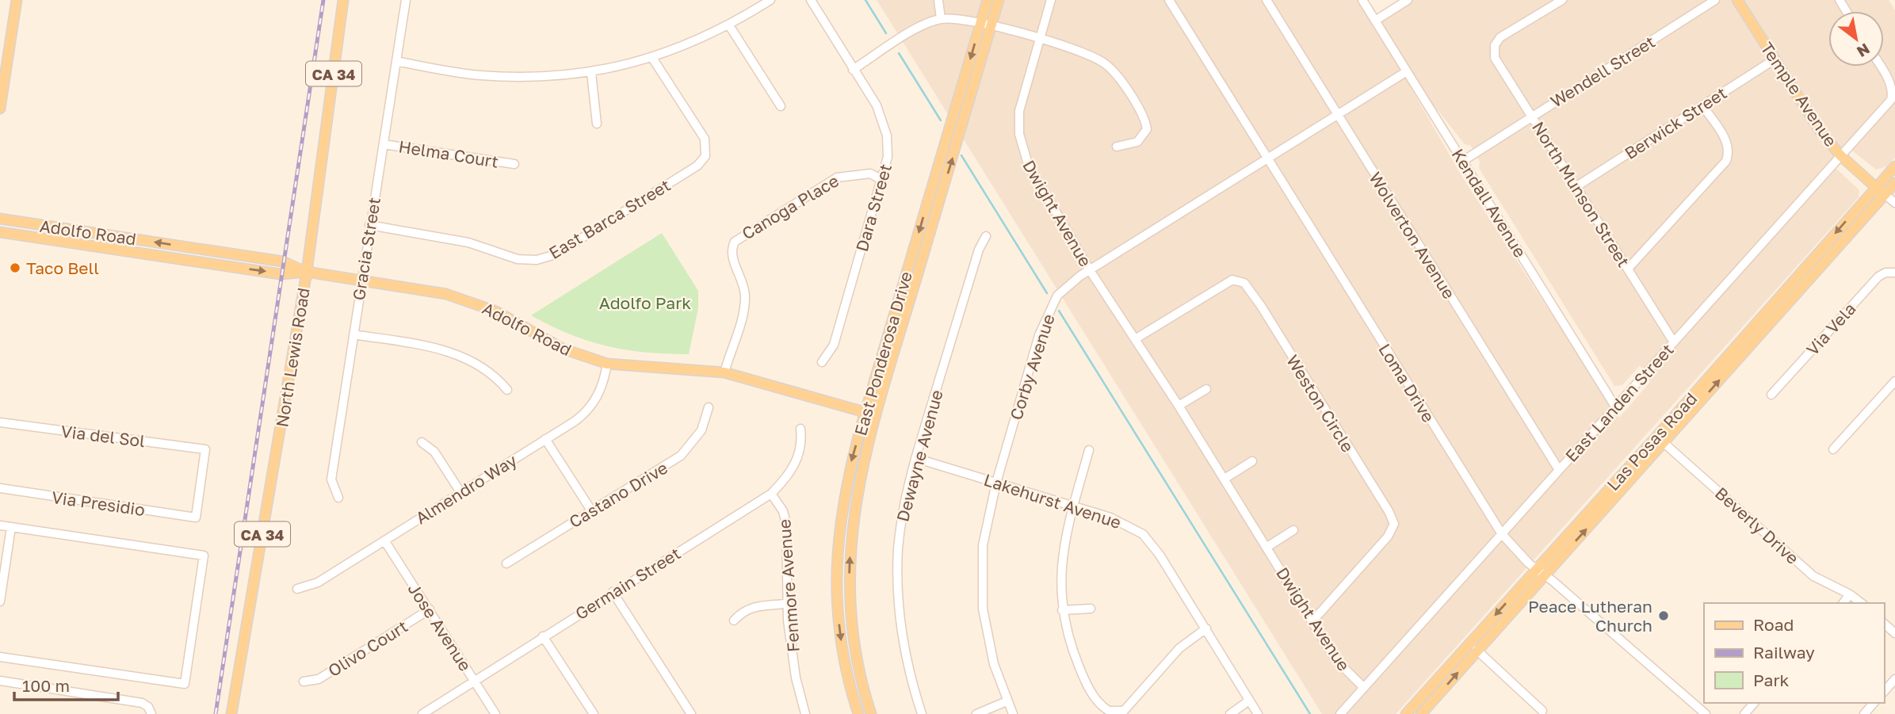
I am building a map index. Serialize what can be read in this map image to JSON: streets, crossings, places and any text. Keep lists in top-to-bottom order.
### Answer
{
  "streets": {
    "main road": [
      "CA 34",
      "Temple Avenue",
      "Adolfo Road",
      "East Ponderosa Drive",
      "North Lewis Road",
      "Las Posas Road"
    ],
    "street": [
      "Wendell Street",
      "Berwick Street",
      "Helma Court",
      "North Munson Street",
      "Kendall Avenue",
      "Canoga Place",
      "Dara Street",
      "Dwight Avenue",
      "East Barca Street",
      "Wolverton Avenue",
      "Gracia Street",
      "Via Vela",
      "Corby Avenue",
      "Loma Drive",
      "East Landen Street",
      "Weston Circle",
      "Via del Sol",
      "Dewayne Avenue",
      "Almendro Way",
      "Castano Drive",
      "Lakehurst Avenue",
      "Via Presidio",
      "Beverly Drive",
      "Germain Street",
      "Fenmore Avenue",
      "Jose Avenue",
      "Olivo Court"
    ]
  },
  "crossings": [
    ["Wendell Street", "North Munson Street"],
    ["Wendell Street", "Kendall Avenue"],
    ["Temple Avenue", "Berwick Street"],
    ["Temple Avenue", "East Landen Street"],
    ["Temple Avenue", "Las Posas Road"],
    ["Berwick Street", "North Munson Street"],
    ["Helma Court", "Gracia Street"],
    ["North Munson Street", "East Landen Street"],
    ["Kendall Avenue", "Corby Avenue"],
    ["Kendall Avenue", "East Landen Street"],
    ["Canoga Place", "Dara Street"],
    ["Canoga Place", "Adolfo Road"],
    ["Dwight Avenue", "Corby Avenue"],
    ["Dwight Avenue", "East Landen Street"],
    ["Dwight Avenue", "Weston Circle"],
    ["East Barca Street", "Gracia Street"],
    ["Adolfo Road", "Gracia Street"],
    ["Adolfo Road", "East Ponderosa Drive"],
    ["Adolfo Road", "North Lewis Road"],
    ["Adolfo Road", "Almendro Way"],
    ["Wolverton Avenue", "Corby Avenue"],
    ["Wolverton Avenue", "East Landen Street"],
    ["Corby Avenue", "Loma Drive"],
    ["Corby Avenue", "Lakehurst Avenue"],
    ["Loma Drive", "East Landen Street"],
    ["Loma Drive", "Las Posas Road"],
    ["Via del Sol", "Via Presidio"],
    ["Las Posas Road", "Beverly Drive"],
    ["Dewayne Avenue", "Lakehurst Avenue"],
    ["Almendro Way", "Jose Avenue"],
    ["Germain Street", "Fenmore Avenue"],
    ["Germain Street", "Jose Avenue"],
    ["Jose Avenue", "Olivo Court"]
  ],
  "parks": ["Adolfo Park"],
  "places": ["Taco Bell", "Peace Lutheran Church"],
  "legend": ["Road", "Railway", "Park"],
  "scale_bar": "100 m",
  "north": "bottom right"
}
